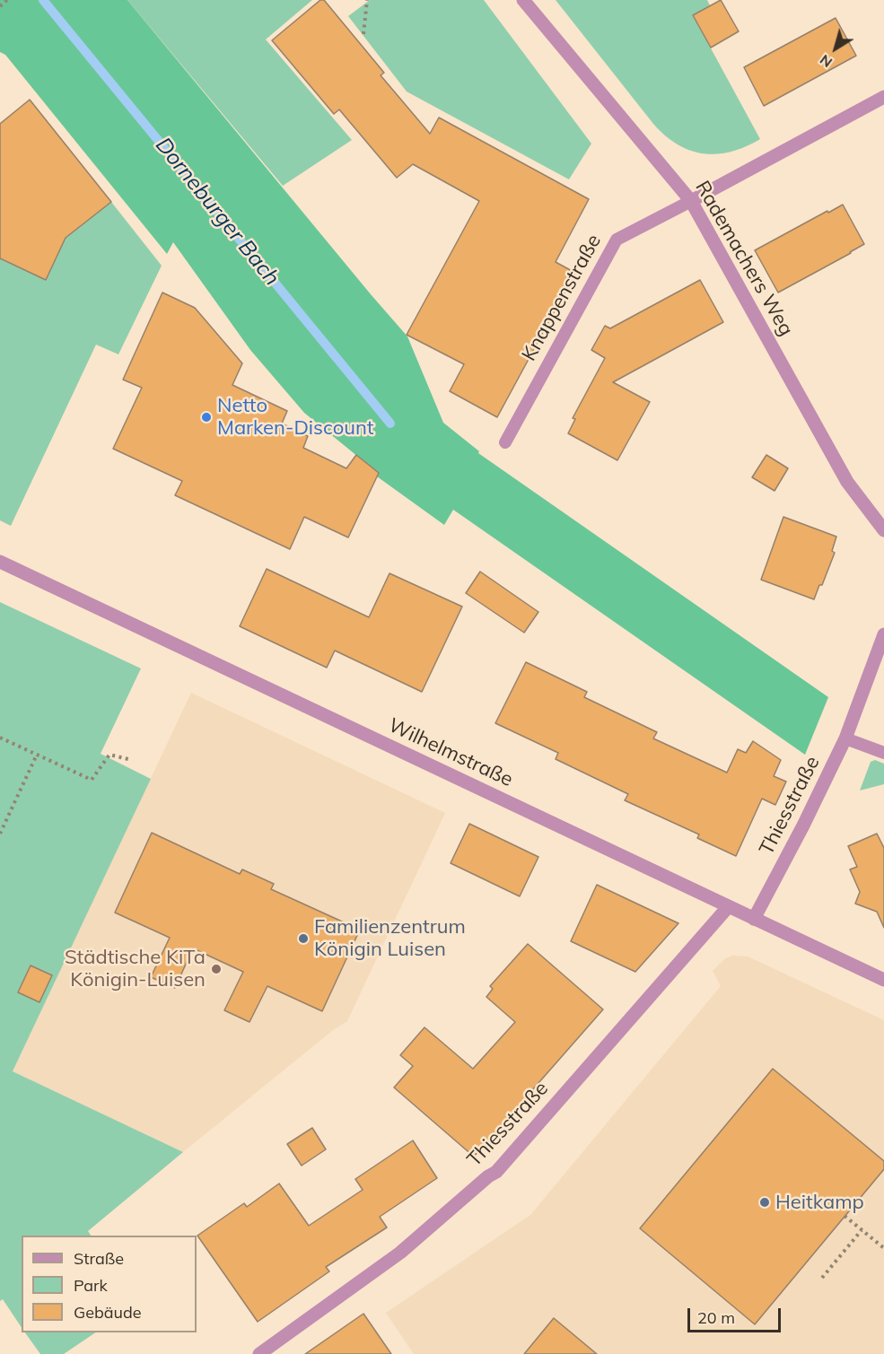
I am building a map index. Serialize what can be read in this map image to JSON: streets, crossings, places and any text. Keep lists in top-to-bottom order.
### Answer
{
  "streets": {
    "street": [
      "Rademachers Weg",
      "Knappenstraße",
      "Wilhelmstraße",
      "Thiesstraße"
    ]
  },
  "crossings": [
    ["Rademachers Weg", "Knappenstraße"],
    ["Wilhelmstraße", "Thiesstraße"]
  ],
  "water": ["Dorneburger Bach"],
  "places": [
    "Netto Marken-Discount",
    "Familienzentrum Königin Luisen",
    "Städtische KiTa Königin-Luisen",
    "Heitkamp"
  ],
  "legend": ["Straße", "Park", "Gebäude"],
  "scale_bar": "20 m",
  "north": "bottom left"
}
